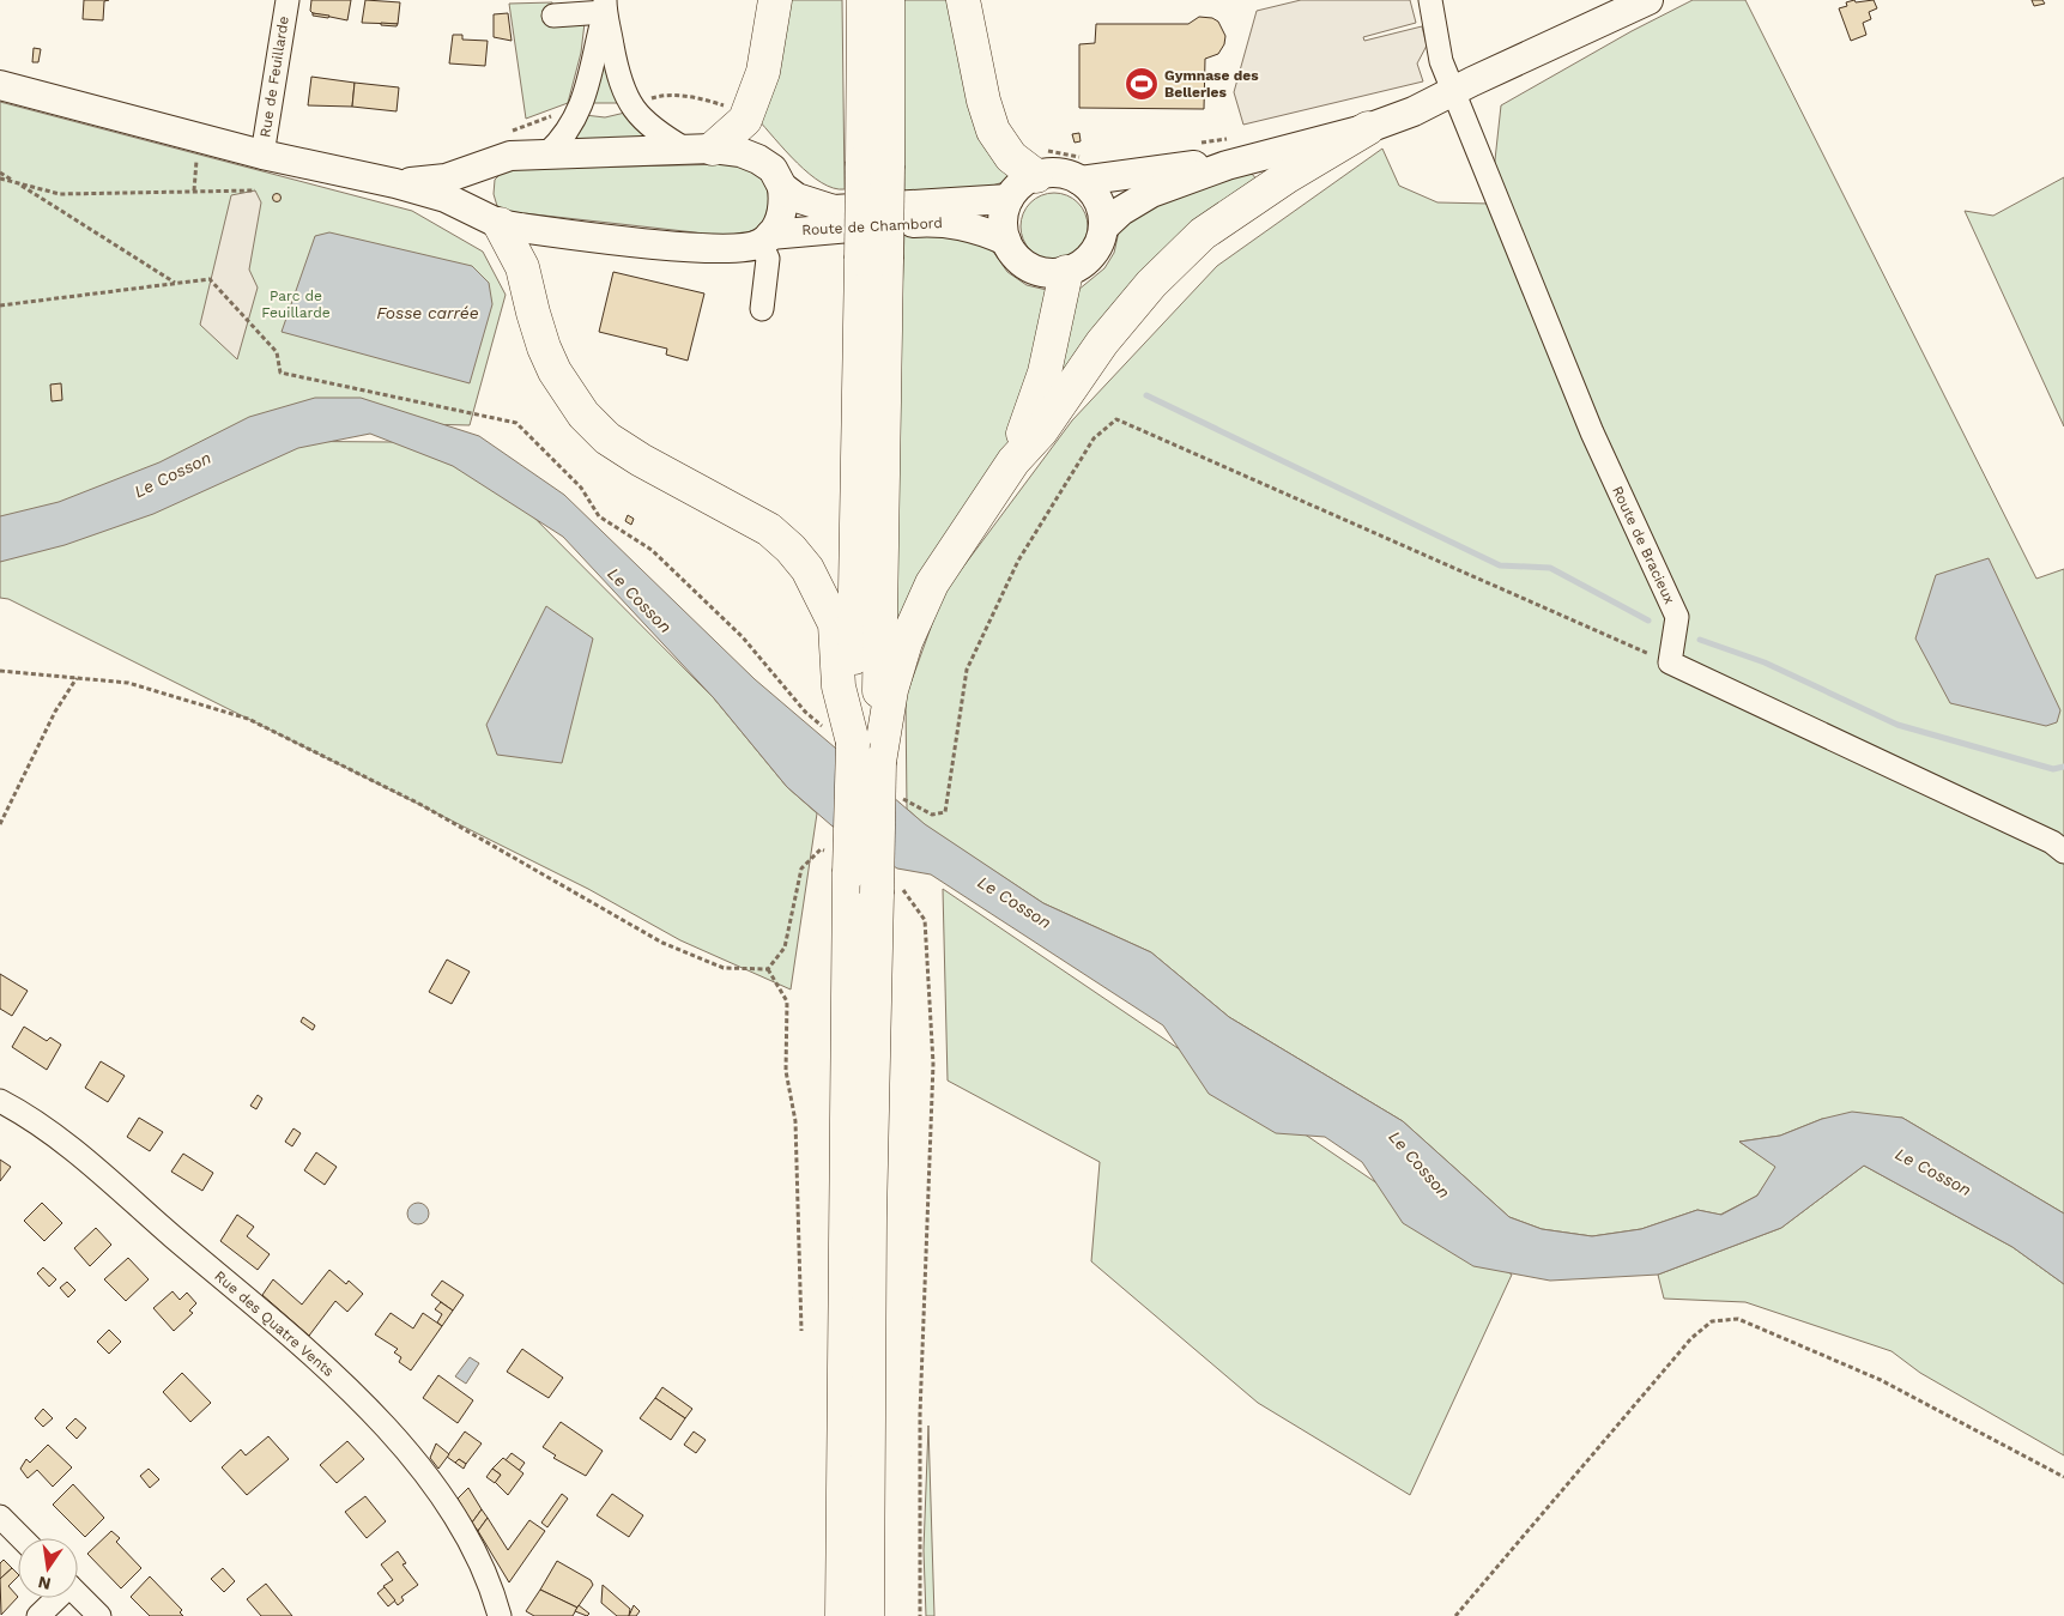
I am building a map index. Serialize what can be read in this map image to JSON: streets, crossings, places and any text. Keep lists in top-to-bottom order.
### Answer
{
  "streets": {
    "main road": ["Route de Chambord"],
    "street": ["Rue de Feuillarde", "Route de Bracieux", "Rue des Quatre Vents"]
  },
  "water": ["Fosse carrée", "Le Cosson"],
  "parks": ["Parc de Feuillarde"],
  "places": {
    "sports": ["Gymnase des Belleries"]
  },
  "north": "bottom"
}
